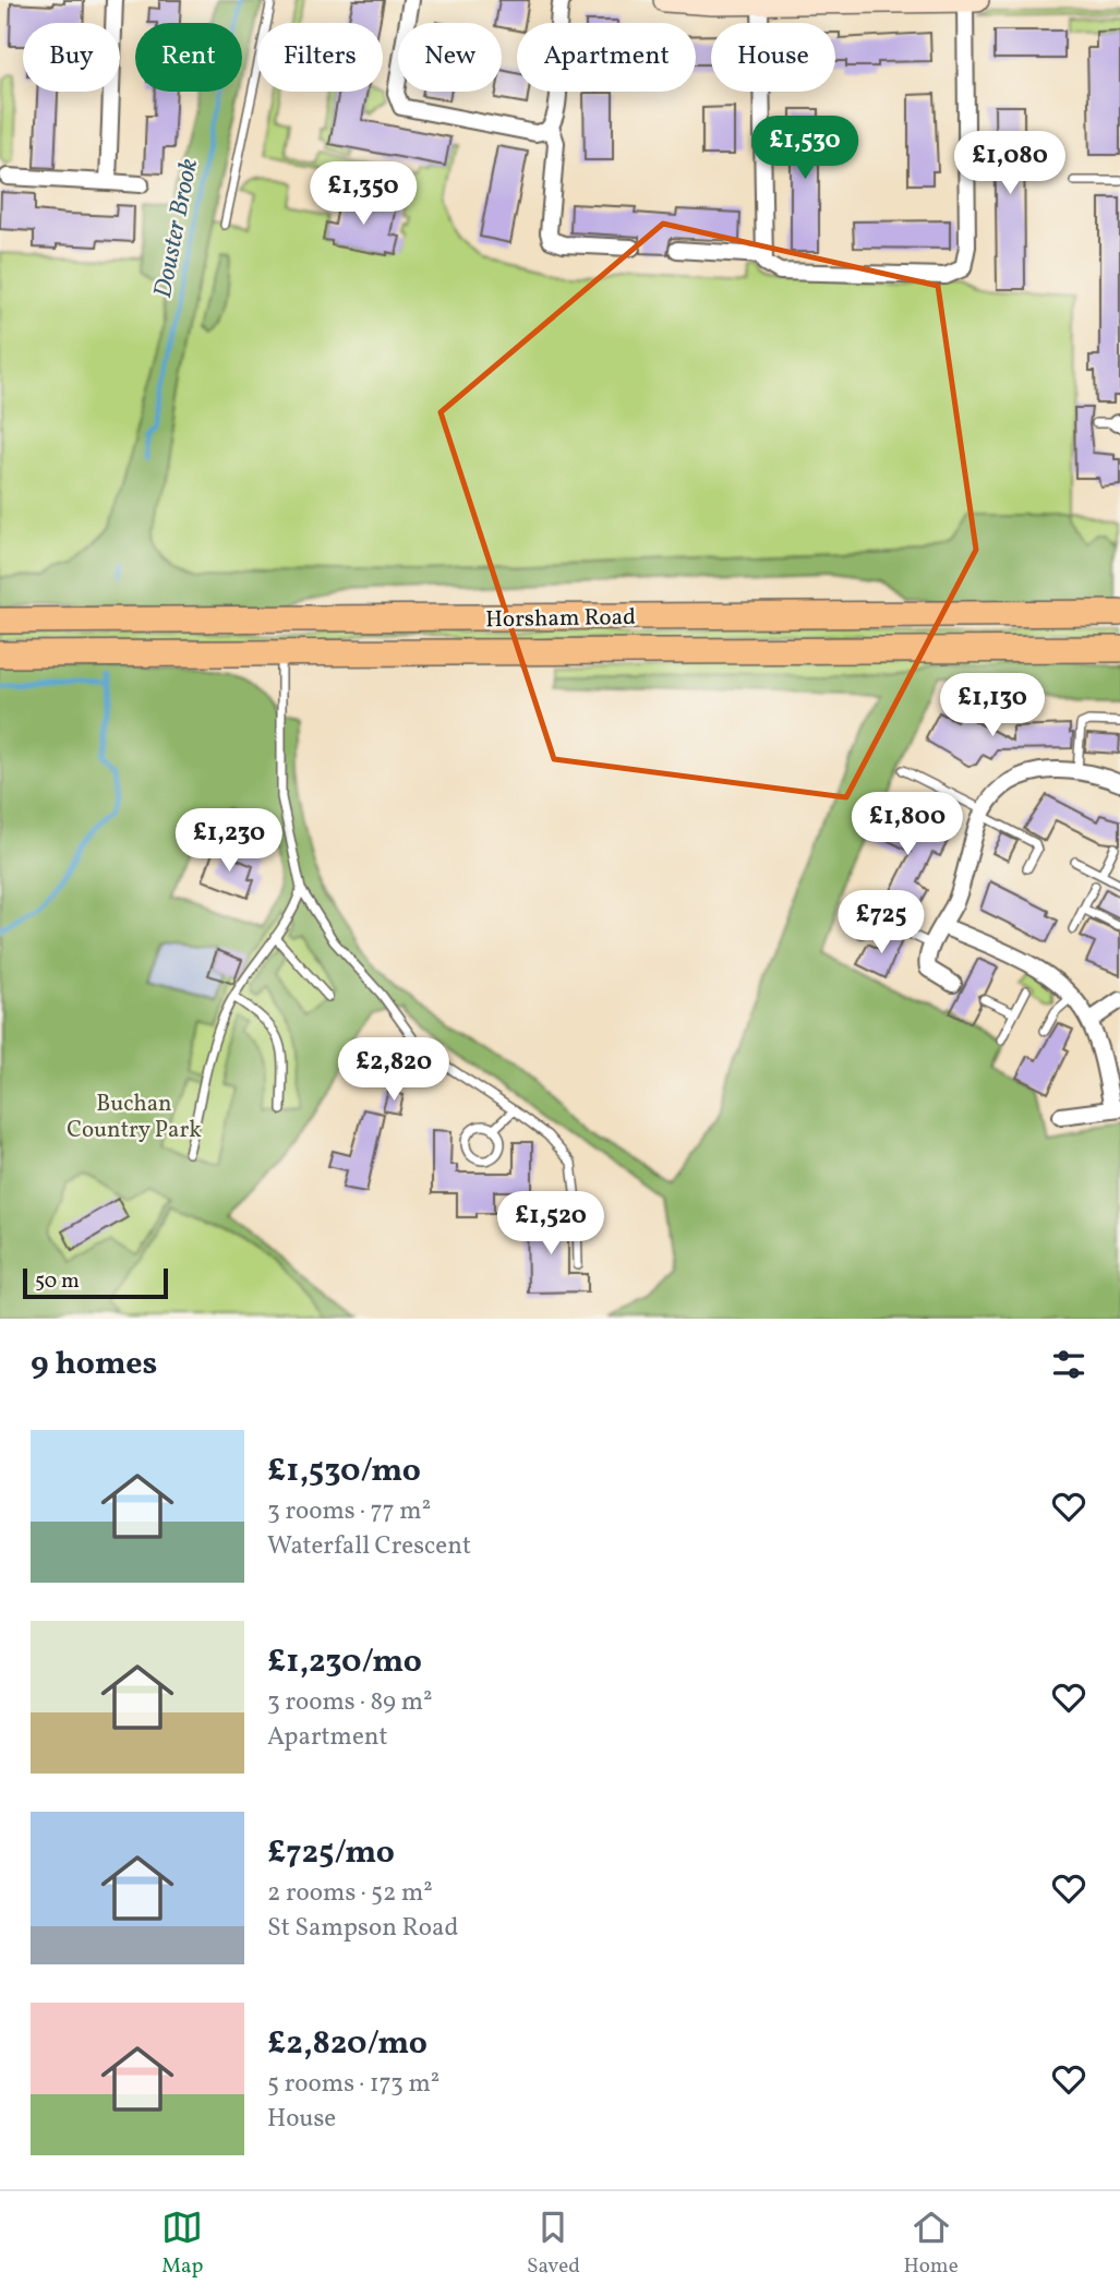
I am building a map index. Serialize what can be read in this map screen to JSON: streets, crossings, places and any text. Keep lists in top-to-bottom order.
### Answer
{
  "streets": {
    "main road": ["Horsham Road"]
  },
  "water": ["Douster Brook"],
  "parks": ["Buchan Country Park"],
  "scale_bar": "50 m",
  "page": {
    "chip": [
      "Buy",
      "Rent",
      "Filters",
      "New",
      "Apartment",
      "House"
    ],
    "price": [
      "£1,530",
      "£1,080",
      "£1,350",
      "£1,130",
      "£1,800",
      "£1,230",
      "£725",
      "£2,820",
      "£1,520"
    ],
    "scale": "50 m",
    "heading": "9 homes",
    "list": [
      {
        "name": "£1,530/mo",
        "note": "3 rooms · 77 m² · Waterfall Crescent"
      },
      {
        "name": "£1,230/mo",
        "note": "3 rooms · 89 m² · Apartment"
      },
      {
        "name": "£725/mo",
        "note": "2 rooms · 52 m² · St Sampson Road"
      },
      {
        "name": "£2,820/mo",
        "note": "5 rooms · 173 m² · House"
      }
    ],
    "tabs": ["Map", "Saved", "Home"]
  }
}
